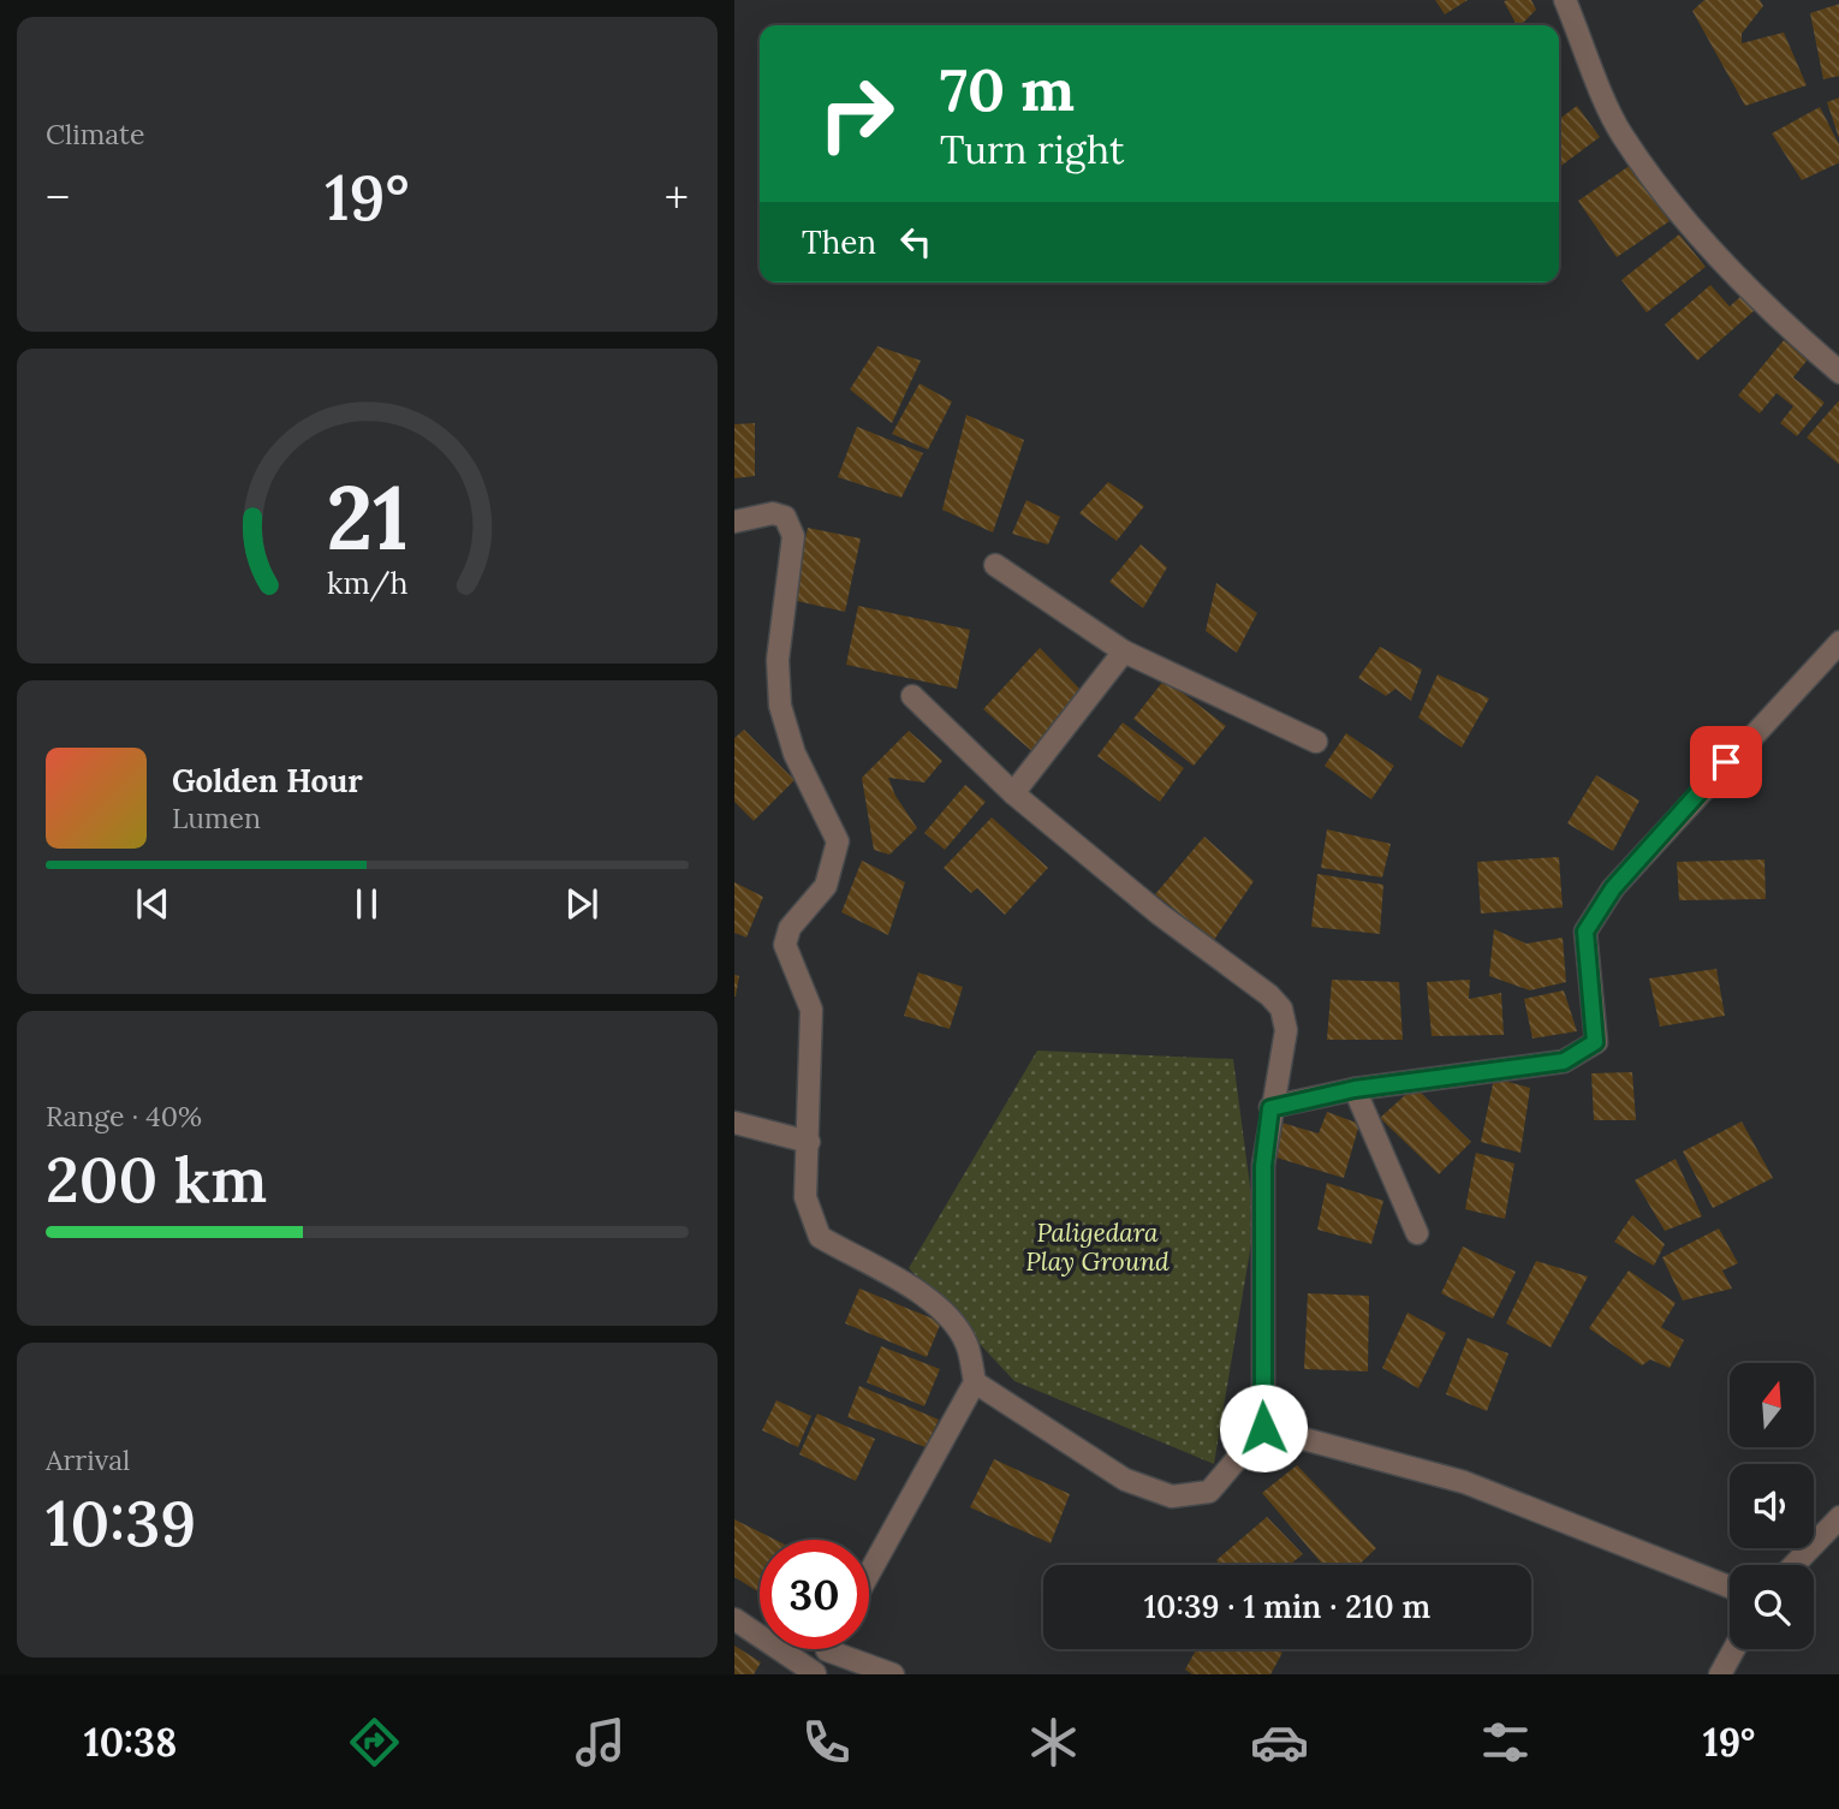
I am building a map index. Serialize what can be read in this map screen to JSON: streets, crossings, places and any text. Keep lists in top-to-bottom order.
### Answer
{
  "parks": ["Paligedara Play Ground"],
  "north": "top",
  "page": {
    "tile": [
      "Climate",
      ["Range · 40%", "200 km"],
      ["Arrival", "10:39"]
    ],
    "turn": ["70 m", "Turn right"],
    "heat": ["−", "19°", "+"],
    "then": "Then",
    "song": ["Golden Hour", "Lumen"],
    "limit": "30",
    "trip": "10:39 · 1 min · 210 m",
    "tabs": ["10:38", "19°"],
    "gauge": ["21", "km/h"]
  }
}
